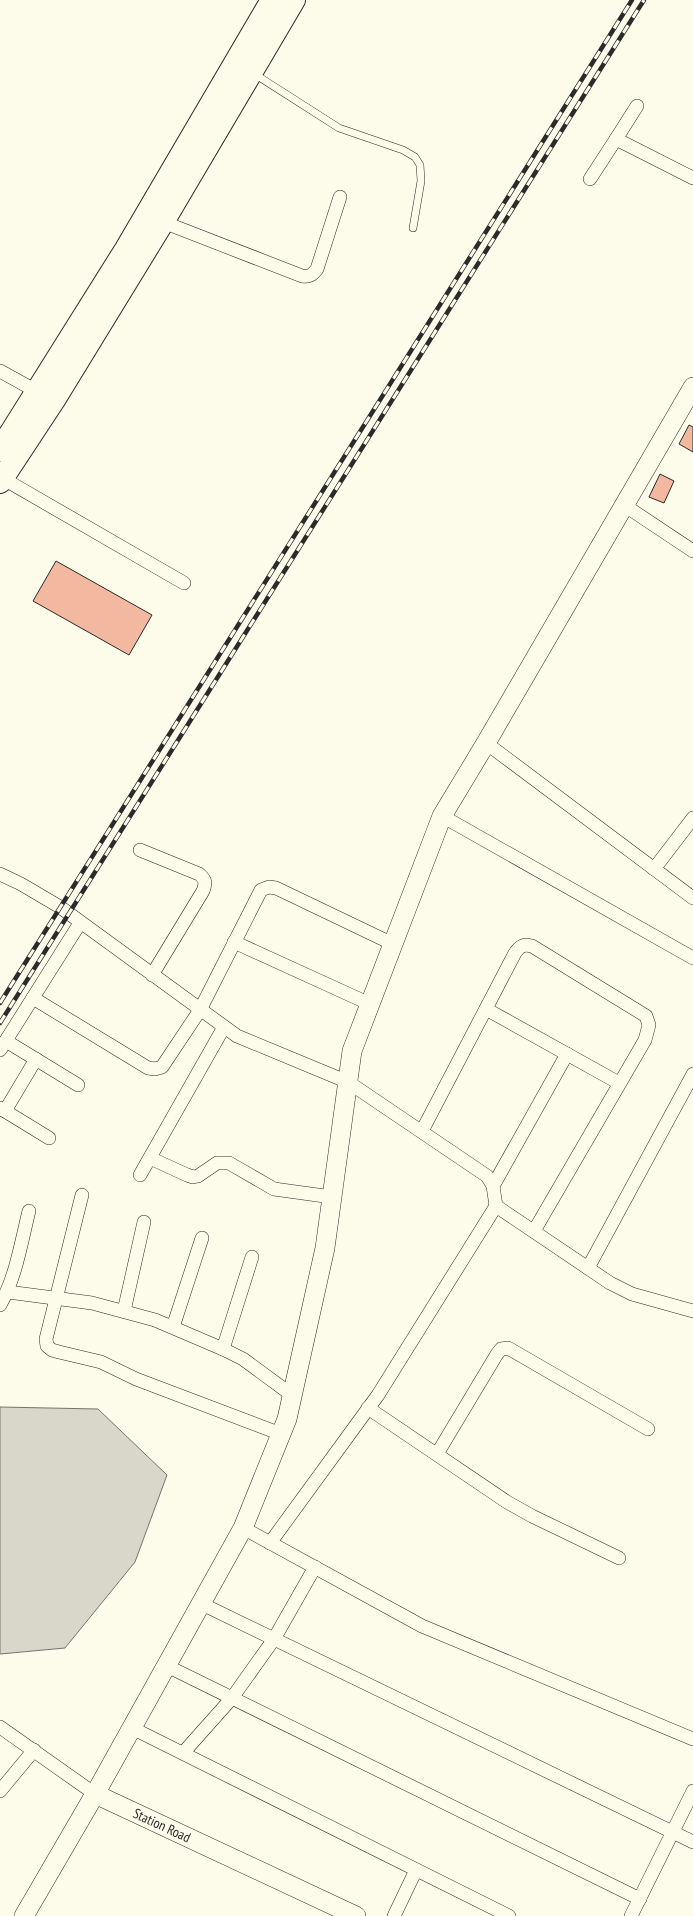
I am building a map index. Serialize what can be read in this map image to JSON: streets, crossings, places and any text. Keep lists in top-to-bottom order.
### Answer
{
  "streets": {
    "street": ["Station Road"]
  }
}
